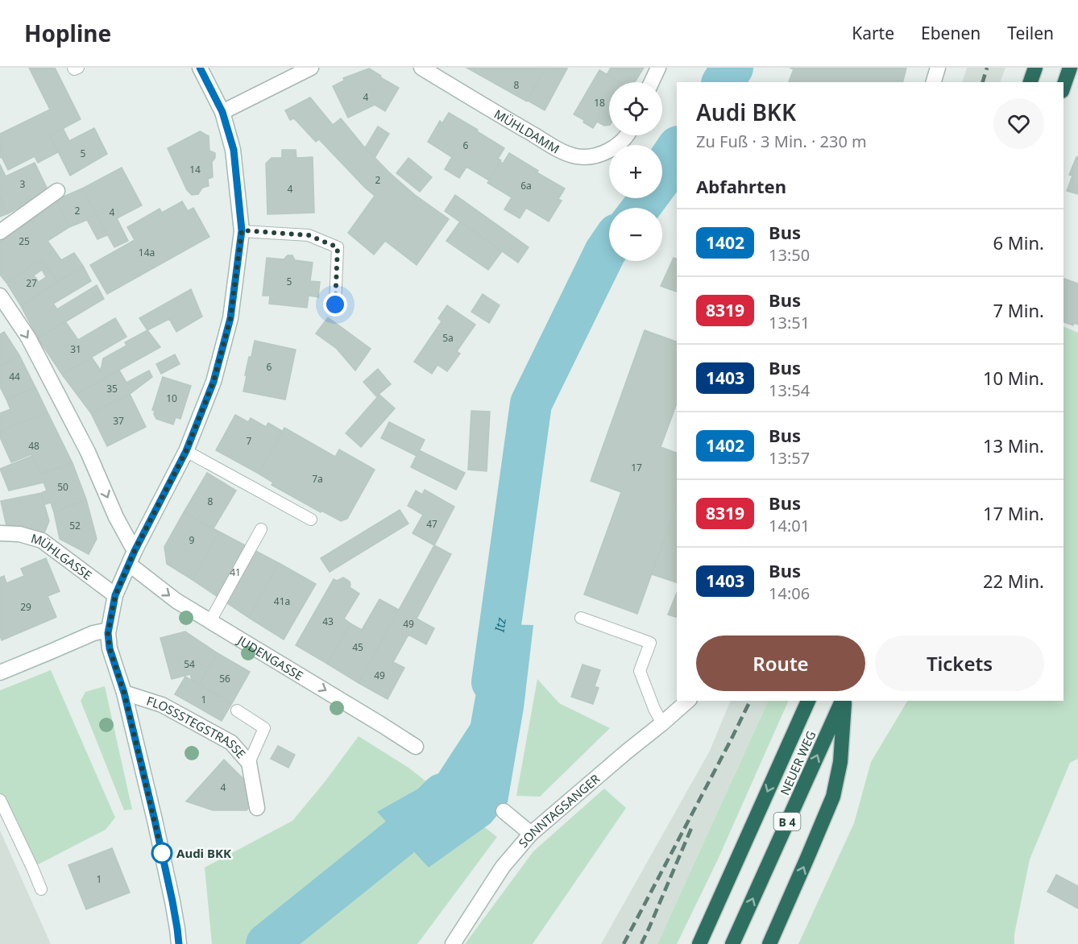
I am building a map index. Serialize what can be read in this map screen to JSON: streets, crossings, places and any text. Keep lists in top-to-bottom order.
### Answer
{
  "streets": {
    "highway": ["NEUER WEG", "B 4"],
    "street": [
      "MÜHLDAMM",
      "MÜHLGASSE",
      "JUDENGASSE",
      "FLOSSSTEGSTRASSE",
      "SONNTAGSANGER"
    ]
  },
  "one_way": ["JUDENGASSE"],
  "water": ["Itz"],
  "places": ["Audi BKK"],
  "lines": ["bus line 1402"],
  "house_numbers": [
    "8",
    "4",
    "18",
    "6",
    "5",
    "14",
    "2",
    "3",
    "6a",
    "4",
    "2",
    "4",
    "25",
    "14a",
    "5",
    "27",
    "5a",
    "31",
    "6",
    "44",
    "35",
    "10",
    "37",
    "7",
    "48",
    "17",
    "7a",
    "50",
    "8",
    "47",
    "52",
    "9",
    "41",
    "41a",
    "29",
    "43",
    "49",
    "45",
    "54",
    "49",
    "56",
    "1",
    "4",
    "1"
  ],
  "page": {
    "header": "Hopline",
    "nav": ["Karte", "Ebenen", "Teilen"],
    "map_buttons": ["+", "−"],
    "heading": [
      ["Audi BKK", "Zu Fuß · 3 Min. · 230 m"],
      "Abfahrten"
    ],
    "list": [
      {
        "mark": "1402",
        "name": "Bus",
        "note": "13:50",
        "value": "6 Min."
      },
      {
        "mark": "8319",
        "name": "Bus",
        "note": "13:51",
        "value": "7 Min."
      },
      {
        "mark": "1403",
        "name": "Bus",
        "note": "13:54",
        "value": "10 Min."
      },
      {
        "mark": "1402",
        "name": "Bus",
        "note": "13:57",
        "value": "13 Min."
      },
      {
        "mark": "8319",
        "name": "Bus",
        "note": "14:01",
        "value": "17 Min."
      },
      {
        "mark": "1403",
        "name": "Bus",
        "note": "14:06",
        "value": "22 Min."
      }
    ],
    "buttons": ["Route", "Tickets"]
  }
}
